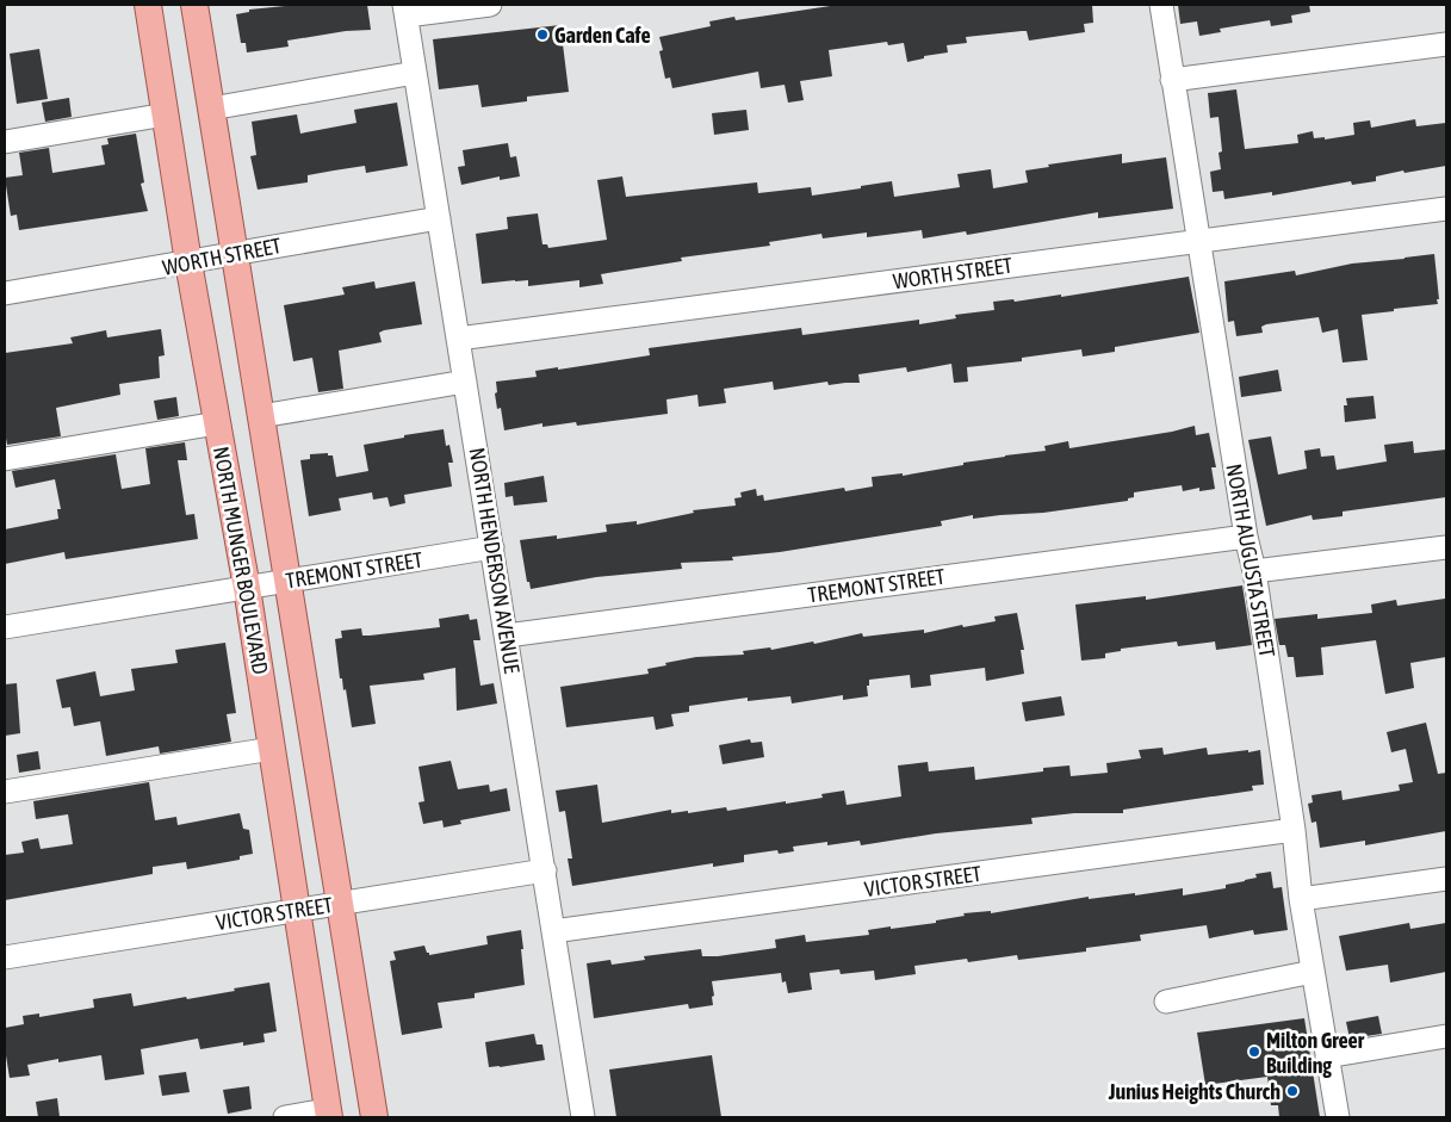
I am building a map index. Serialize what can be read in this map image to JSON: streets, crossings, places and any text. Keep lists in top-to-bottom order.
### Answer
{
  "streets": {
    "main road": ["NORTH MUNGER BOULEVARD"],
    "street": [
      "WORTH STREET",
      "NORTH HENDERSON AVENUE",
      "NORTH AUGUSTA STREET",
      "TREMONT STREET",
      "VICTOR STREET"
    ]
  },
  "crossings": [
    ["WORTH STREET", "NORTH MUNGER BOULEVARD"],
    ["WORTH STREET", "NORTH HENDERSON AVENUE"],
    ["WORTH STREET", "NORTH AUGUSTA STREET"],
    ["NORTH MUNGER BOULEVARD", "TREMONT STREET"],
    ["NORTH MUNGER BOULEVARD", "VICTOR STREET"],
    ["NORTH HENDERSON AVENUE", "TREMONT STREET"],
    ["NORTH HENDERSON AVENUE", "VICTOR STREET"],
    ["NORTH AUGUSTA STREET", "TREMONT STREET"],
    ["NORTH AUGUSTA STREET", "VICTOR STREET"]
  ],
  "places": ["Garden Cafe", "Milton Greer Building", "Junius Heights Church"]
}
